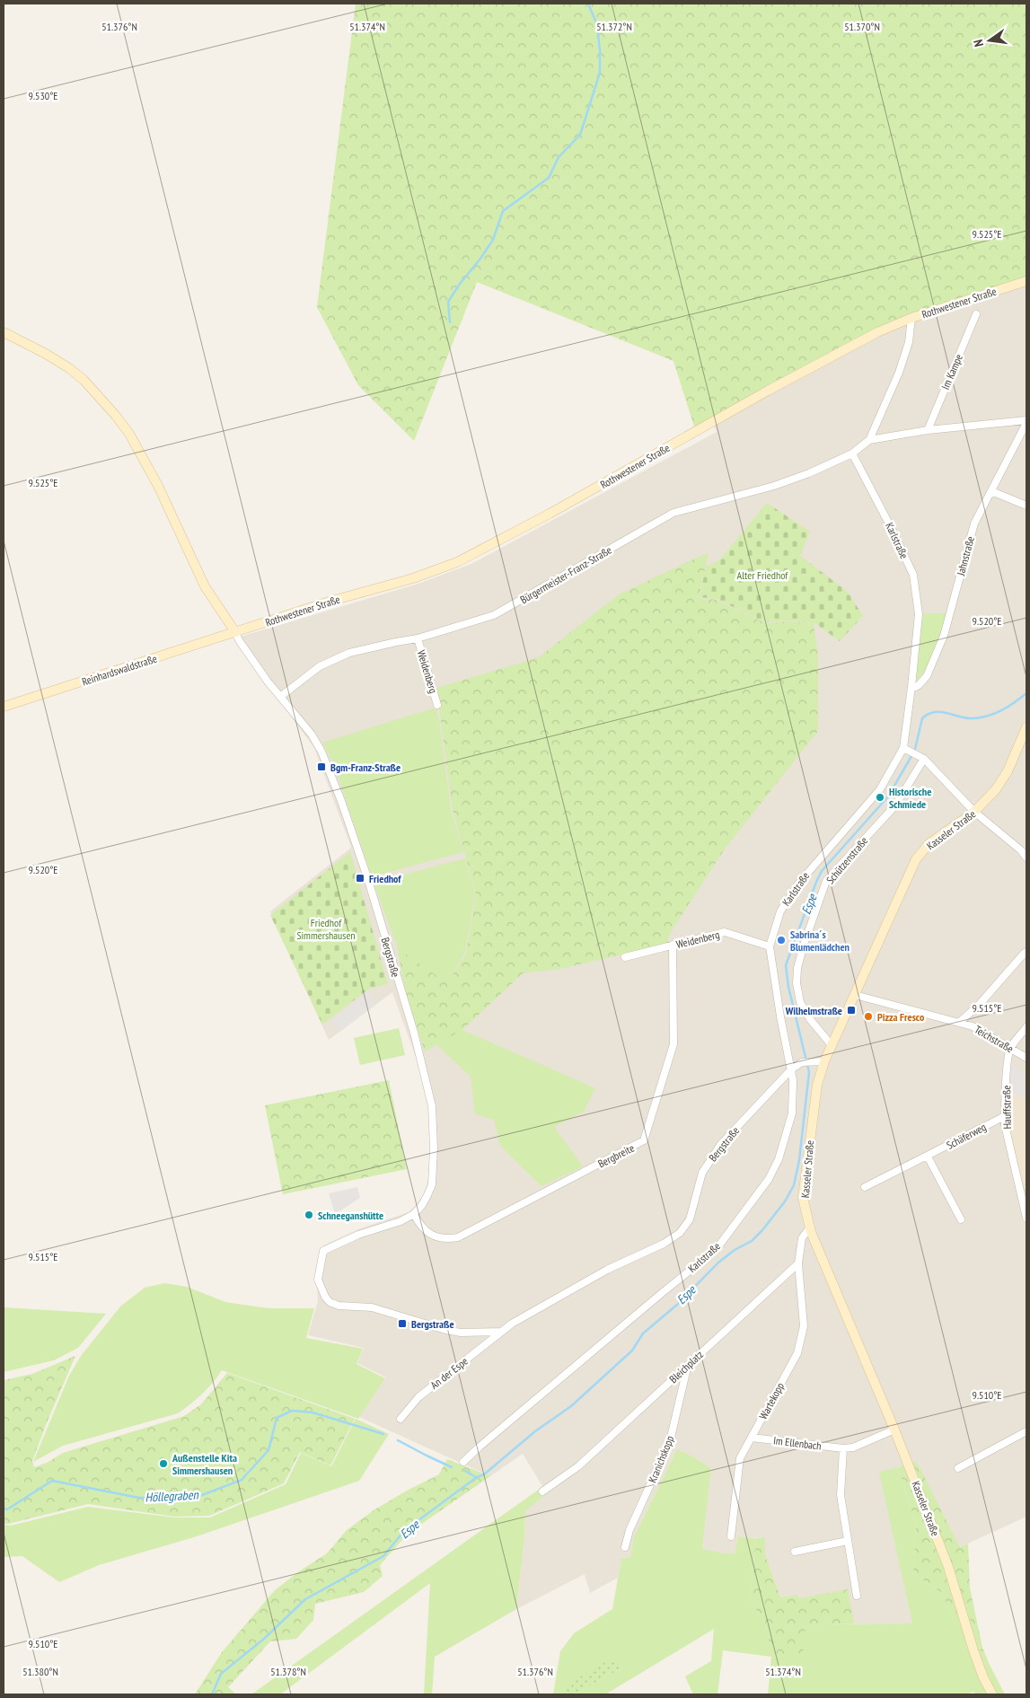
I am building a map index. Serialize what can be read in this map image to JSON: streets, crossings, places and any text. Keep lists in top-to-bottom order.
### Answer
{
  "streets": {
    "street": [
      "Rothwestener Straße",
      "Im Kampe",
      "Karlstraße",
      "Jahnstraße",
      "Bürgermeister-Franz-Straße",
      "Reinhardswaldstraße",
      "Weidenberg",
      "Kasseler Straße",
      "Schützenstraße",
      "Bergstraße",
      "Teichstraße",
      "Hauffstraße",
      "Schäferweg",
      "Bergbreite",
      "Bleichplatz",
      "An der Espe",
      "Wartekopp",
      "Im Ellenbach",
      "Kranichskopp"
    ]
  },
  "crossings": [
    ["Rothwestener Straße", "Reinhardswaldstraße"],
    ["Rothwestener Straße", "Bergstraße"],
    ["Karlstraße", "Jahnstraße"],
    ["Karlstraße", "Bürgermeister-Franz-Straße"],
    ["Karlstraße", "Weidenberg"],
    ["Karlstraße", "Bergstraße"],
    ["Bürgermeister-Franz-Straße", "Weidenberg"],
    ["Bürgermeister-Franz-Straße", "Bergstraße"],
    ["Reinhardswaldstraße", "Bergstraße"],
    ["Weidenberg", "Bergbreite"],
    ["Kasseler Straße", "Schützenstraße"],
    ["Kasseler Straße", "Bergstraße"],
    ["Kasseler Straße", "Im Ellenbach"],
    ["Bergstraße", "Bergbreite"],
    ["Bergstraße", "An der Espe"],
    ["Teichstraße", "Hauffstraße"],
    ["Hauffstraße", "Schäferweg"],
    ["Bleichplatz", "Wartekopp"],
    ["Bleichplatz", "Kranichskopp"],
    ["Wartekopp", "Im Ellenbach"]
  ],
  "water": ["Espe", "Höllegraben"],
  "parks": ["Alter Friedhof", "Friedhof Simmershausen"],
  "places": {
    "transit": [
      "Bgm-Franz-Straße",
      "Friedhof",
      "Wilhelmstraße",
      "Bergstraße"
    ],
    "other": [
      "Historische Schmiede",
      "Sabrina´s Blumenlädchen",
      "Pizza Fresco",
      "Schneeganshütte",
      "Außenstelle Kita Simmershausen"
    ]
  },
  "north": "left",
  "coordinates": [
    "51.376°N",
    "51.374°N",
    "51.372°N",
    "51.370°N",
    "9.530°E",
    "9.525°E",
    "9.520°E",
    "9.515°E",
    "9.510°E",
    "51.380°N",
    "51.378°N"
  ]
}
